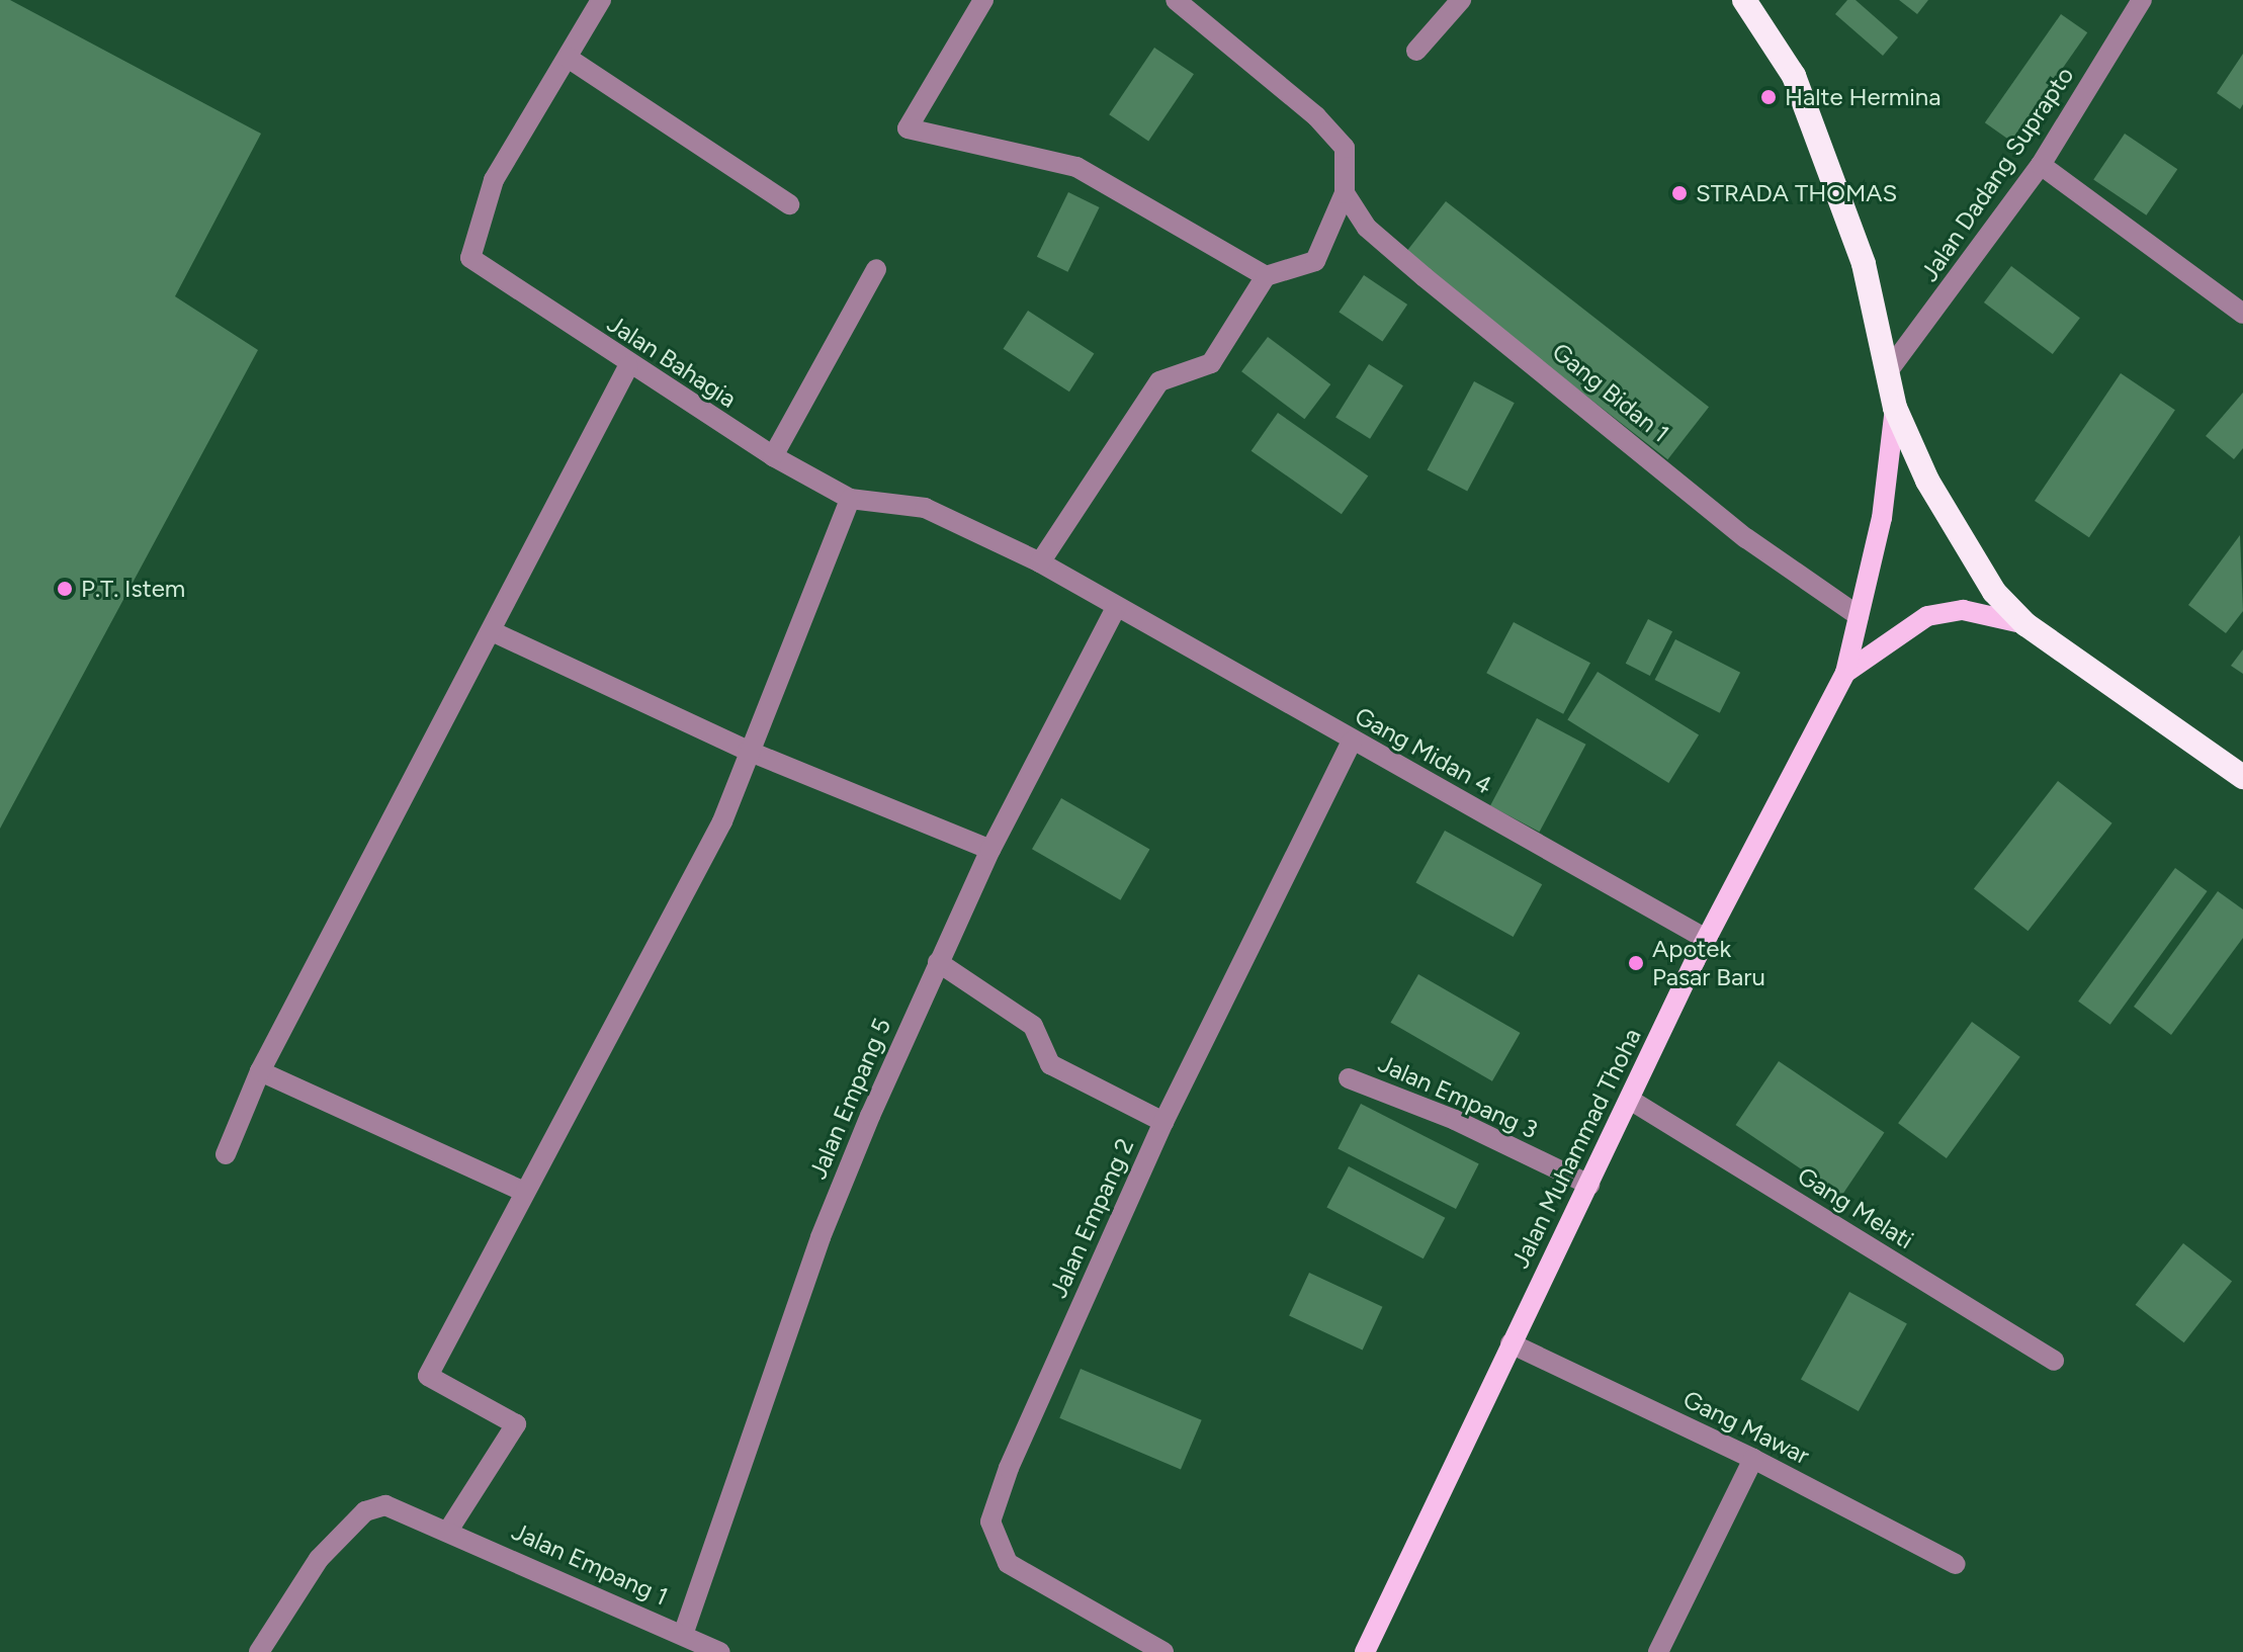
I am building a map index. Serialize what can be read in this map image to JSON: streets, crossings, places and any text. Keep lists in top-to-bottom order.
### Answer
{
  "streets": {
    "main road": ["Jalan Muhammad Thoha"],
    "street": [
      "Jalan Dadang Suprapto",
      "Jalan Bahagia",
      "Gang Bidan 1",
      "Gang Midan 4",
      "Jalan Empang 3",
      "Jalan Empang 5",
      "Gang Melati",
      "Jalan Empang 2",
      "Gang Mawar",
      "Jalan Empang 1"
    ]
  },
  "crossings": [
    ["Jalan Bahagia", "Gang Midan 4"],
    ["Jalan Bahagia", "Jalan Empang 5"],
    ["Gang Bidan 1", "Jalan Muhammad Thoha"],
    ["Gang Midan 4", "Jalan Empang 5"],
    ["Gang Midan 4", "Jalan Muhammad Thoha"],
    ["Gang Midan 4", "Jalan Empang 2"],
    ["Jalan Empang 3", "Jalan Muhammad Thoha"],
    ["Jalan Empang 5", "Jalan Empang 1"],
    ["Jalan Muhammad Thoha", "Gang Melati"],
    ["Jalan Muhammad Thoha", "Gang Mawar"]
  ],
  "places": [
    "Halte Hermina",
    "STRADA THOMAS",
    "P.T. Istem",
    "Apotek Pasar Baru"
  ]
}
